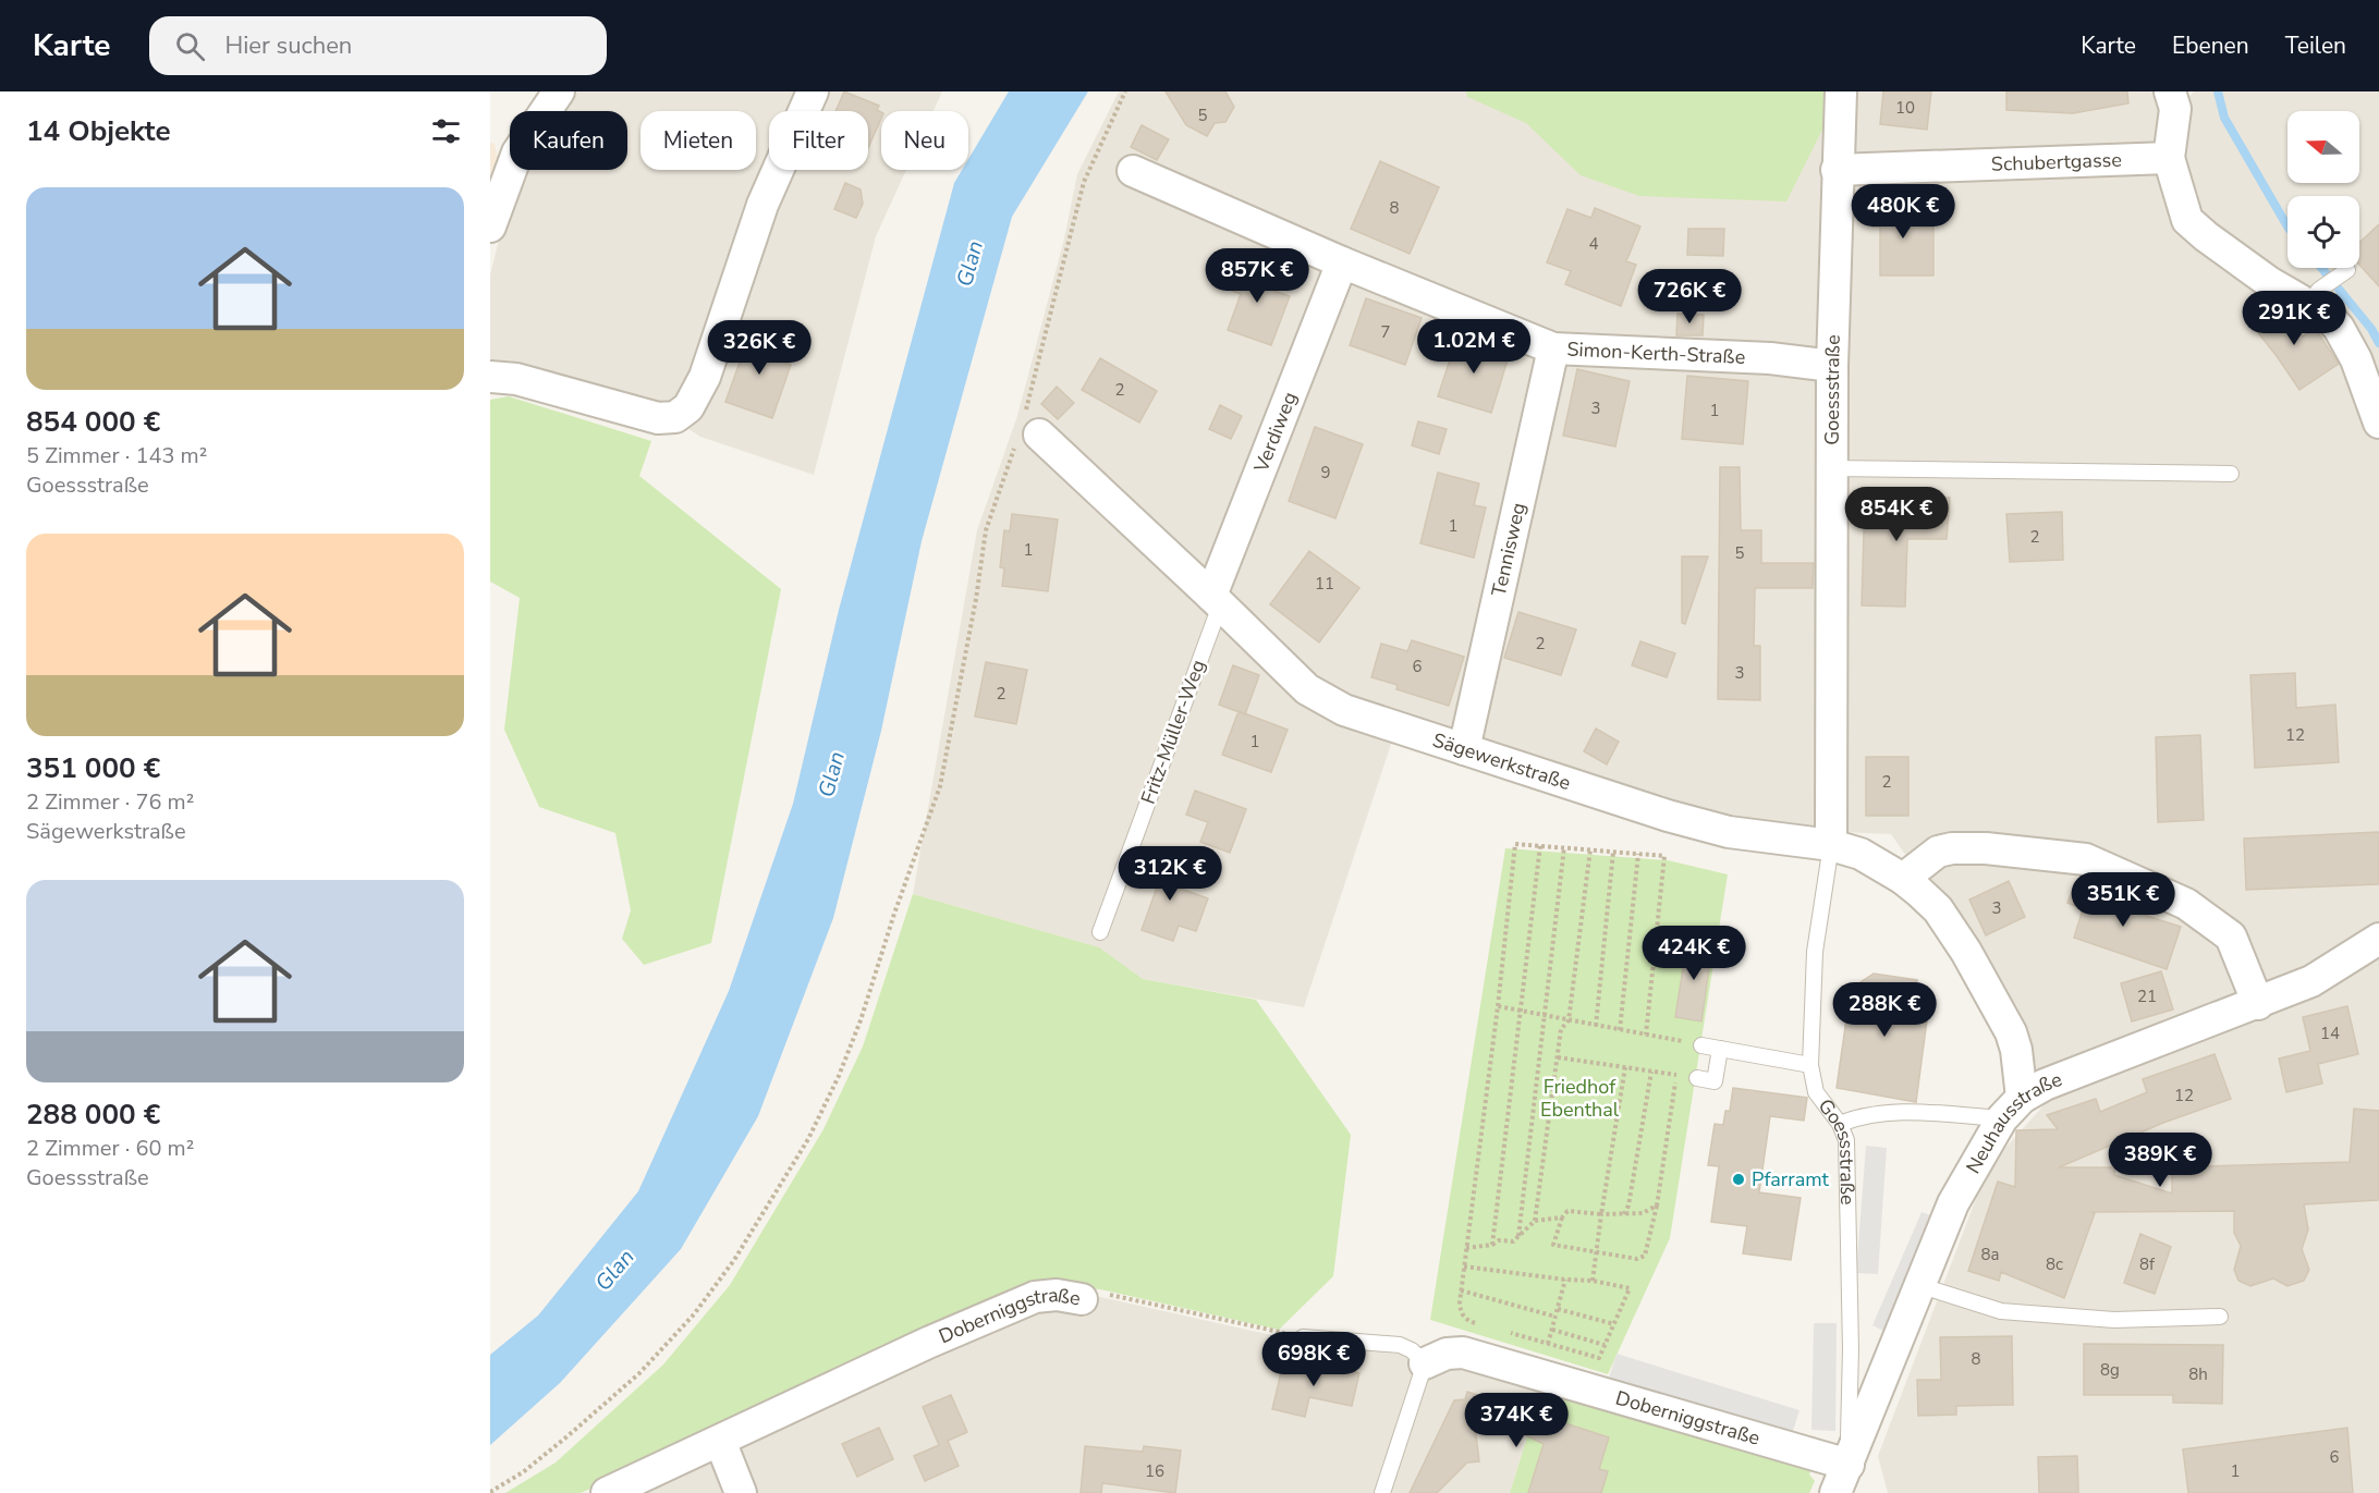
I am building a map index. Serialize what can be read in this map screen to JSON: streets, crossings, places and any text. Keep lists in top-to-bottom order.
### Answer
{
  "streets": {
    "street": [
      "Schubertgasse",
      "Simon-Kerth-Straße",
      "Goessstraße",
      "Verdiweg",
      "Tennisweg",
      "Sägewerkstraße",
      "Neuhausstraße",
      "Doberniggstraße"
    ],
    "lane": ["Fritz-Müller-Weg"]
  },
  "crossings": [
    ["Schubertgasse", "Goessstraße"],
    ["Simon-Kerth-Straße", "Goessstraße"],
    ["Simon-Kerth-Straße", "Verdiweg"],
    ["Simon-Kerth-Straße", "Tennisweg"],
    ["Goessstraße", "Sägewerkstraße"],
    ["Goessstraße", "Neuhausstraße"],
    ["Goessstraße", "Doberniggstraße"],
    ["Verdiweg", "Fritz-Müller-Weg"],
    ["Verdiweg", "Sägewerkstraße"],
    ["Tennisweg", "Sägewerkstraße"],
    ["Fritz-Müller-Weg", "Sägewerkstraße"],
    ["Neuhausstraße", "Doberniggstraße"]
  ],
  "water": ["Glan"],
  "parks": ["Friedhof Ebenthal"],
  "places": ["Pfarramt"],
  "house_numbers": [
    "10",
    "5",
    "8",
    "4",
    "7",
    "2",
    "3",
    "1",
    "9",
    "1",
    "2",
    "1",
    "5",
    "11",
    "2",
    "6",
    "3",
    "2",
    "12",
    "1",
    "2",
    "3",
    "21",
    "14",
    "12",
    "8a",
    "8c",
    "8f",
    "8",
    "8g",
    "8h",
    "6",
    "16",
    "1"
  ],
  "north": "left",
  "page": {
    "header": "Karte",
    "search": "Hier suchen",
    "nav": ["Karte", "Ebenen", "Teilen"],
    "heading": "14 Objekte",
    "chip": [
      "Kaufen",
      "Mieten",
      "Filter",
      "Neu"
    ],
    "list": [
      {
        "name": "854 000 €",
        "note": "5 Zimmer · 143 m² · Goessstraße"
      },
      {
        "name": "351 000 €",
        "note": "2 Zimmer · 76 m² · Sägewerkstraße"
      },
      {
        "name": "288 000 €",
        "note": "2 Zimmer · 60 m² · Goessstraße"
      }
    ],
    "price": [
      "480K €",
      "857K €",
      "726K €",
      "291K €",
      "1.02M €",
      "326K €",
      "854K €",
      "312K €",
      "351K €",
      "424K €",
      "288K €",
      "389K €",
      "698K €",
      "374K €"
    ]
  }
}
